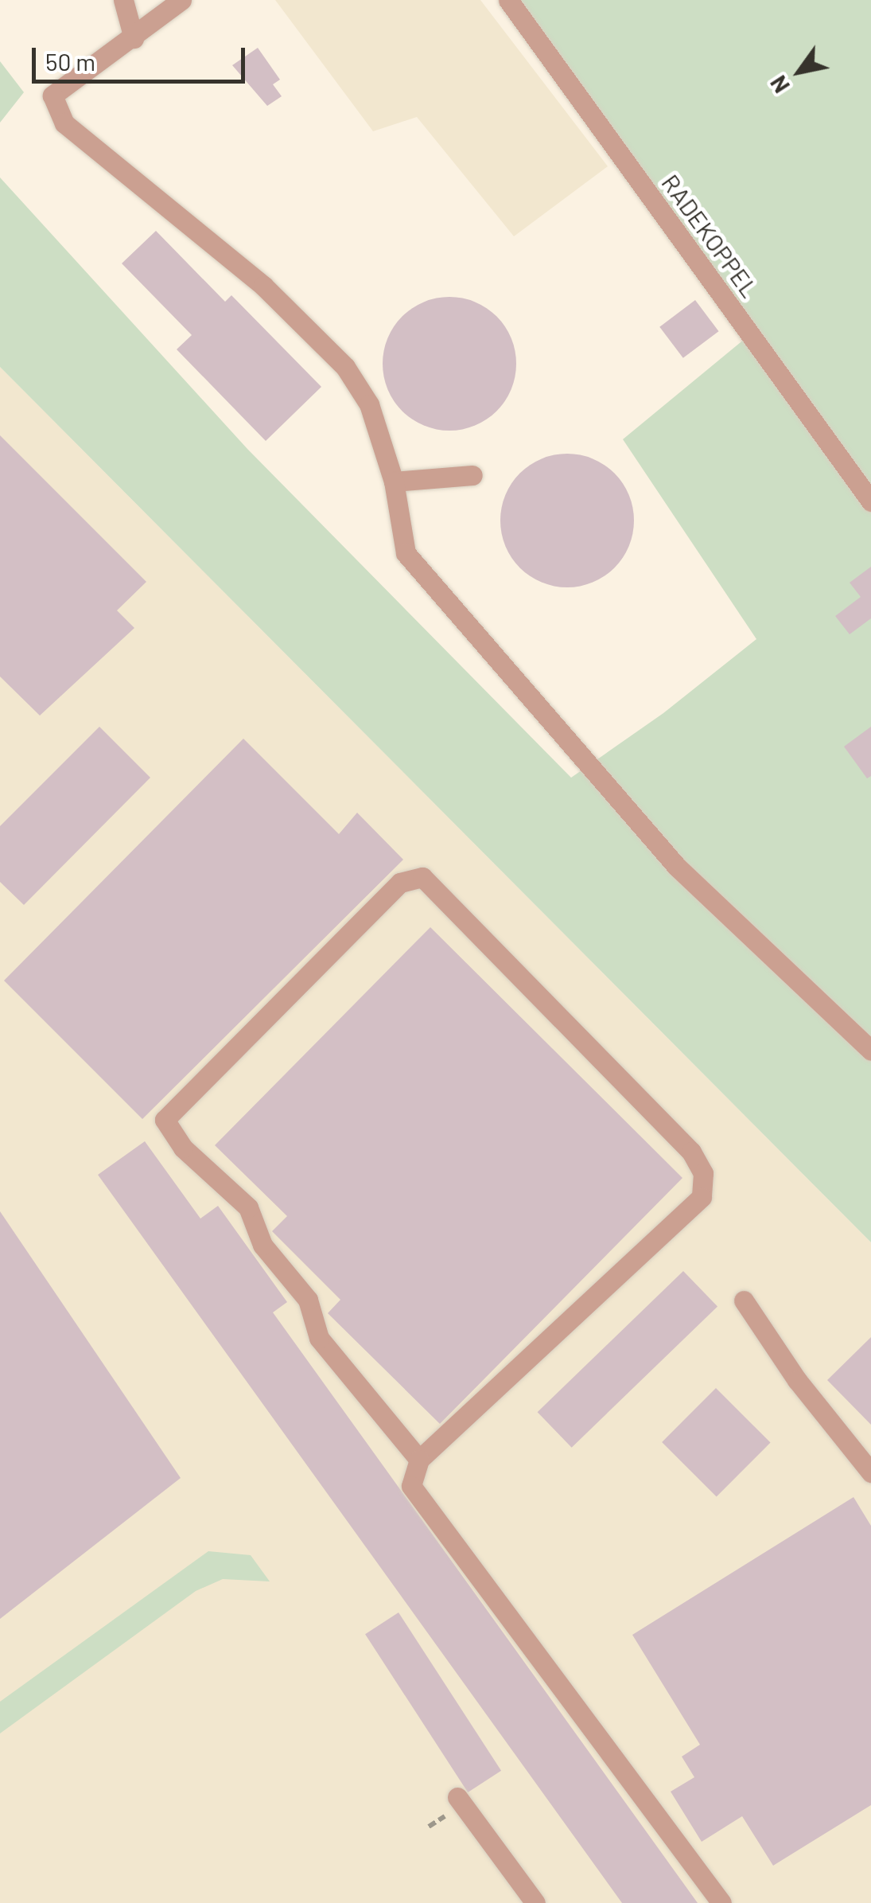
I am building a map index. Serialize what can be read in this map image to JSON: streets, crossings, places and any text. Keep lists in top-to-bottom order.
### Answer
{
  "streets": {
    "street": ["RADEKOPPEL"]
  },
  "scale_bar": "50 m",
  "north": "bottom left"
}
